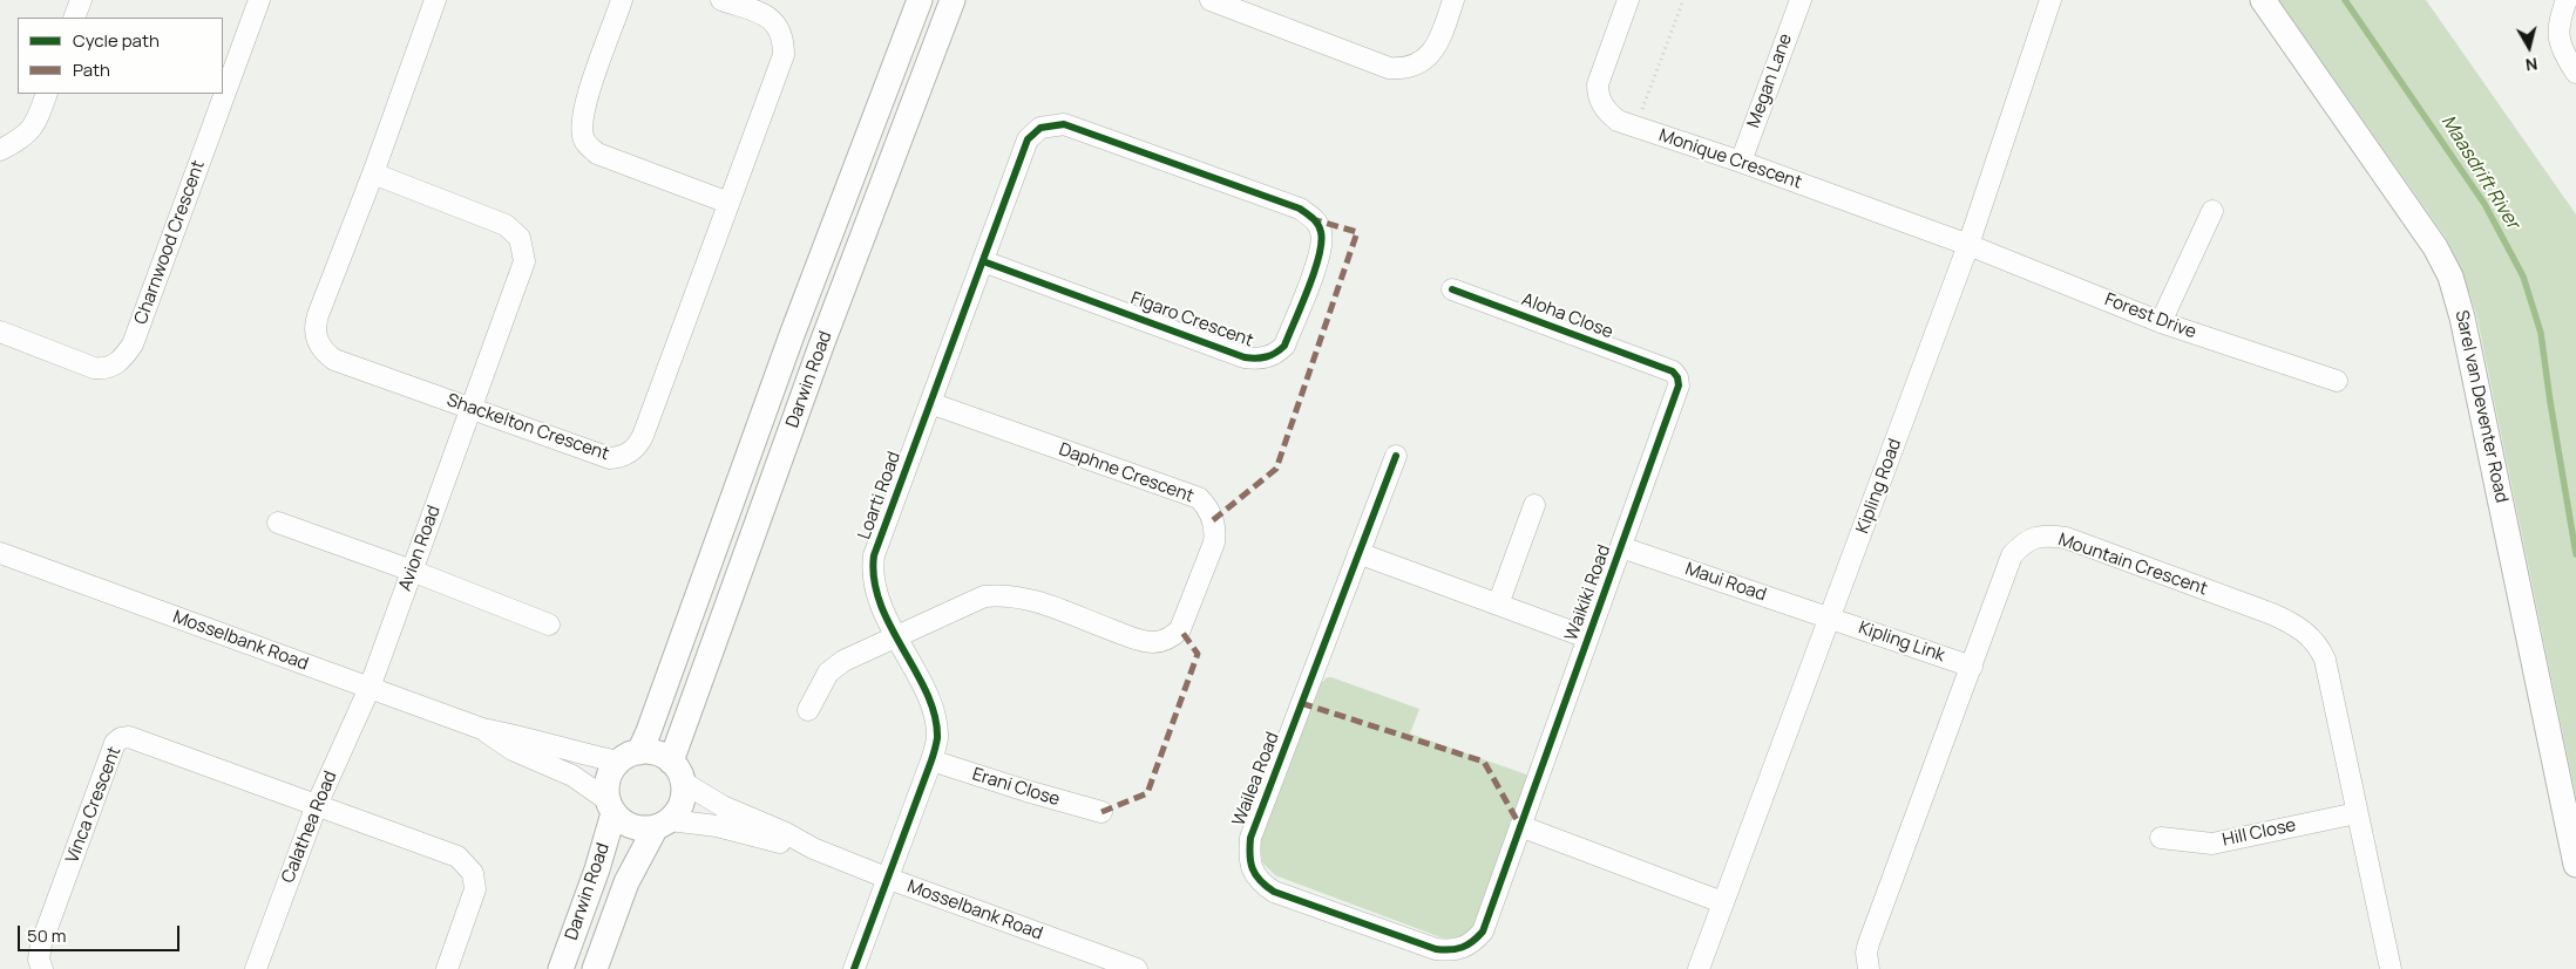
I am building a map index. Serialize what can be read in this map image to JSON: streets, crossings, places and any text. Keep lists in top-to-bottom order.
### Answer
{
  "streets": {
    "street": [
      "Megan Lane",
      "Monique Crescent",
      "Charnwood Crescent",
      "Aloha Close",
      "Forest Drive",
      "Figaro Crescent",
      "Darwin Road",
      "Sarel van Deventer Road",
      "Shackelton Crescent",
      "Daphne Crescent",
      "Kipling Road",
      "Loarti Road",
      "Avion Road",
      "Mountain Crescent",
      "Maui Road",
      "Waikiki Road",
      "Mosselbank Road",
      "Kipling Link",
      "Wailea Road",
      "Erani Close",
      "Vinca Crescent",
      "Calathea Road",
      "Hill Close"
    ]
  },
  "crossings": [
    ["Megan Lane", "Monique Crescent"],
    ["Monique Crescent", "Forest Drive"],
    ["Monique Crescent", "Kipling Road"],
    ["Aloha Close", "Waikiki Road"],
    ["Forest Drive", "Kipling Road"],
    ["Figaro Crescent", "Loarti Road"],
    ["Darwin Road", "Mosselbank Road"],
    ["Shackelton Crescent", "Avion Road"],
    ["Daphne Crescent", "Loarti Road"],
    ["Kipling Road", "Maui Road"],
    ["Kipling Road", "Kipling Link"],
    ["Loarti Road", "Mosselbank Road"],
    ["Loarti Road", "Erani Close"],
    ["Avion Road", "Mosselbank Road"],
    ["Avion Road", "Calathea Road"],
    ["Mountain Crescent", "Kipling Link"],
    ["Mountain Crescent", "Hill Close"],
    ["Maui Road", "Waikiki Road"],
    ["Maui Road", "Kipling Link"],
    ["Waikiki Road", "Wailea Road"],
    ["Mosselbank Road", "Calathea Road"],
    ["Vinca Crescent", "Calathea Road"]
  ],
  "water": ["Maasdrift River"],
  "legend": ["Cycle path", "Path"],
  "scale_bar": "50 m",
  "north": "bottom"
}
